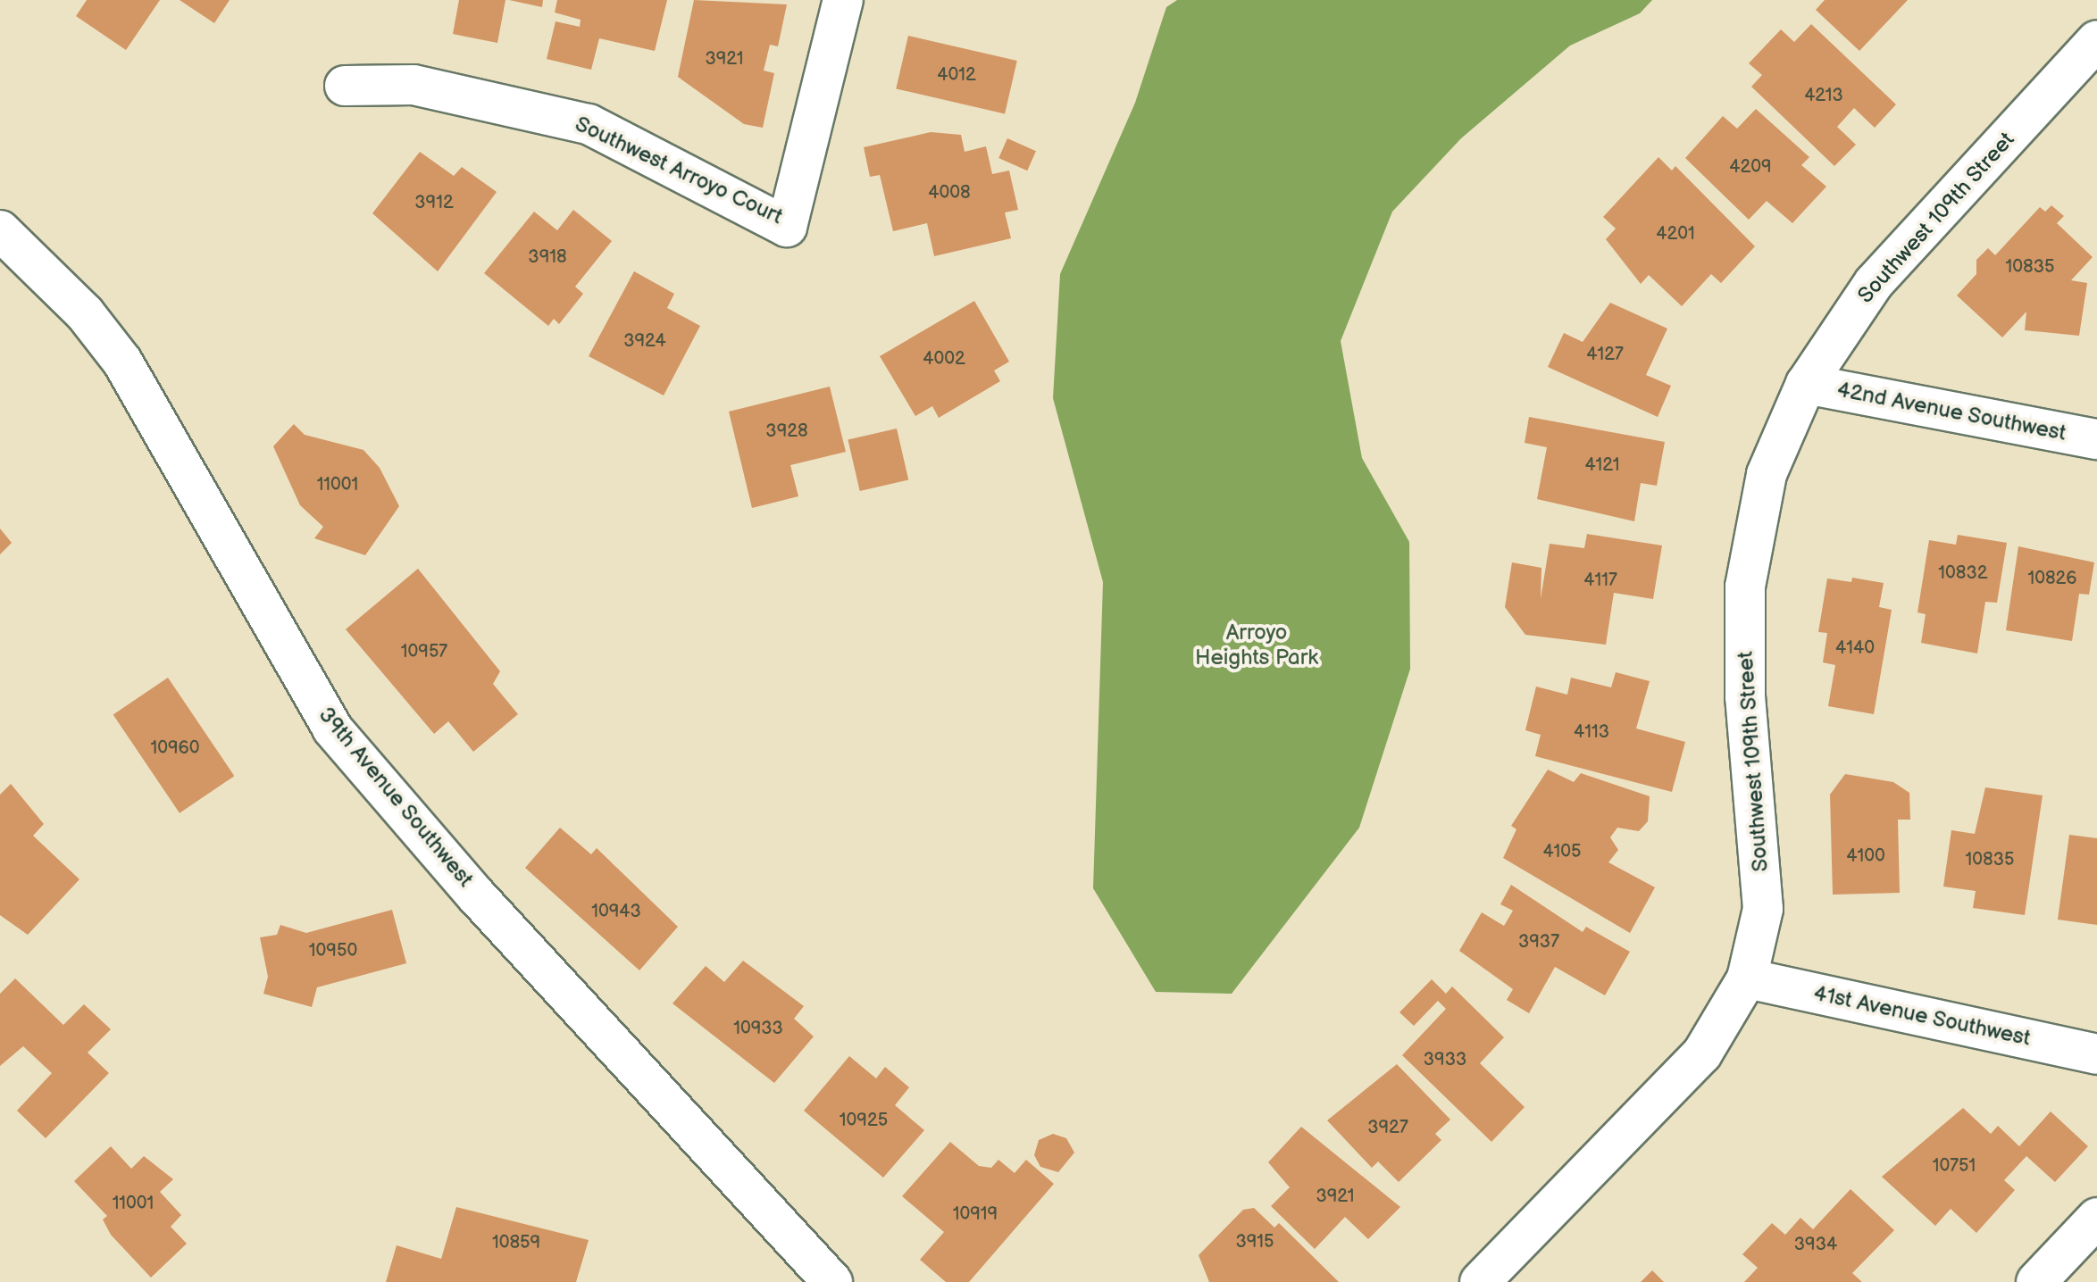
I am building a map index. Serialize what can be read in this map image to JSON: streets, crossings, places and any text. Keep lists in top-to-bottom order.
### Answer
{
  "streets": {
    "street": [
      "Southwest Arroyo Court",
      "Southwest 109th Street",
      "42nd Avenue Southwest",
      "39th Avenue Southwest",
      "41st Avenue Southwest"
    ]
  },
  "crossings": [
    ["Southwest 109th Street", "42nd Avenue Southwest"],
    ["Southwest 109th Street", "41st Avenue Southwest"]
  ],
  "parks": ["Arroyo Heights Park"],
  "house_numbers": [
    "3921",
    "4012",
    "4213",
    "4209",
    "4008",
    "3912",
    "4201",
    "3918",
    "10835",
    "3924",
    "4127",
    "4002",
    "3928",
    "4121",
    "11001",
    "10832",
    "10826",
    "4117",
    "4140",
    "10957",
    "4113",
    "10960",
    "4105",
    "4100",
    "10835",
    "10943",
    "3937",
    "10950",
    "10933",
    "3933",
    "10925",
    "3927",
    "10751",
    "3921",
    "11001",
    "10919",
    "3915",
    "10859",
    "3934"
  ]
}
